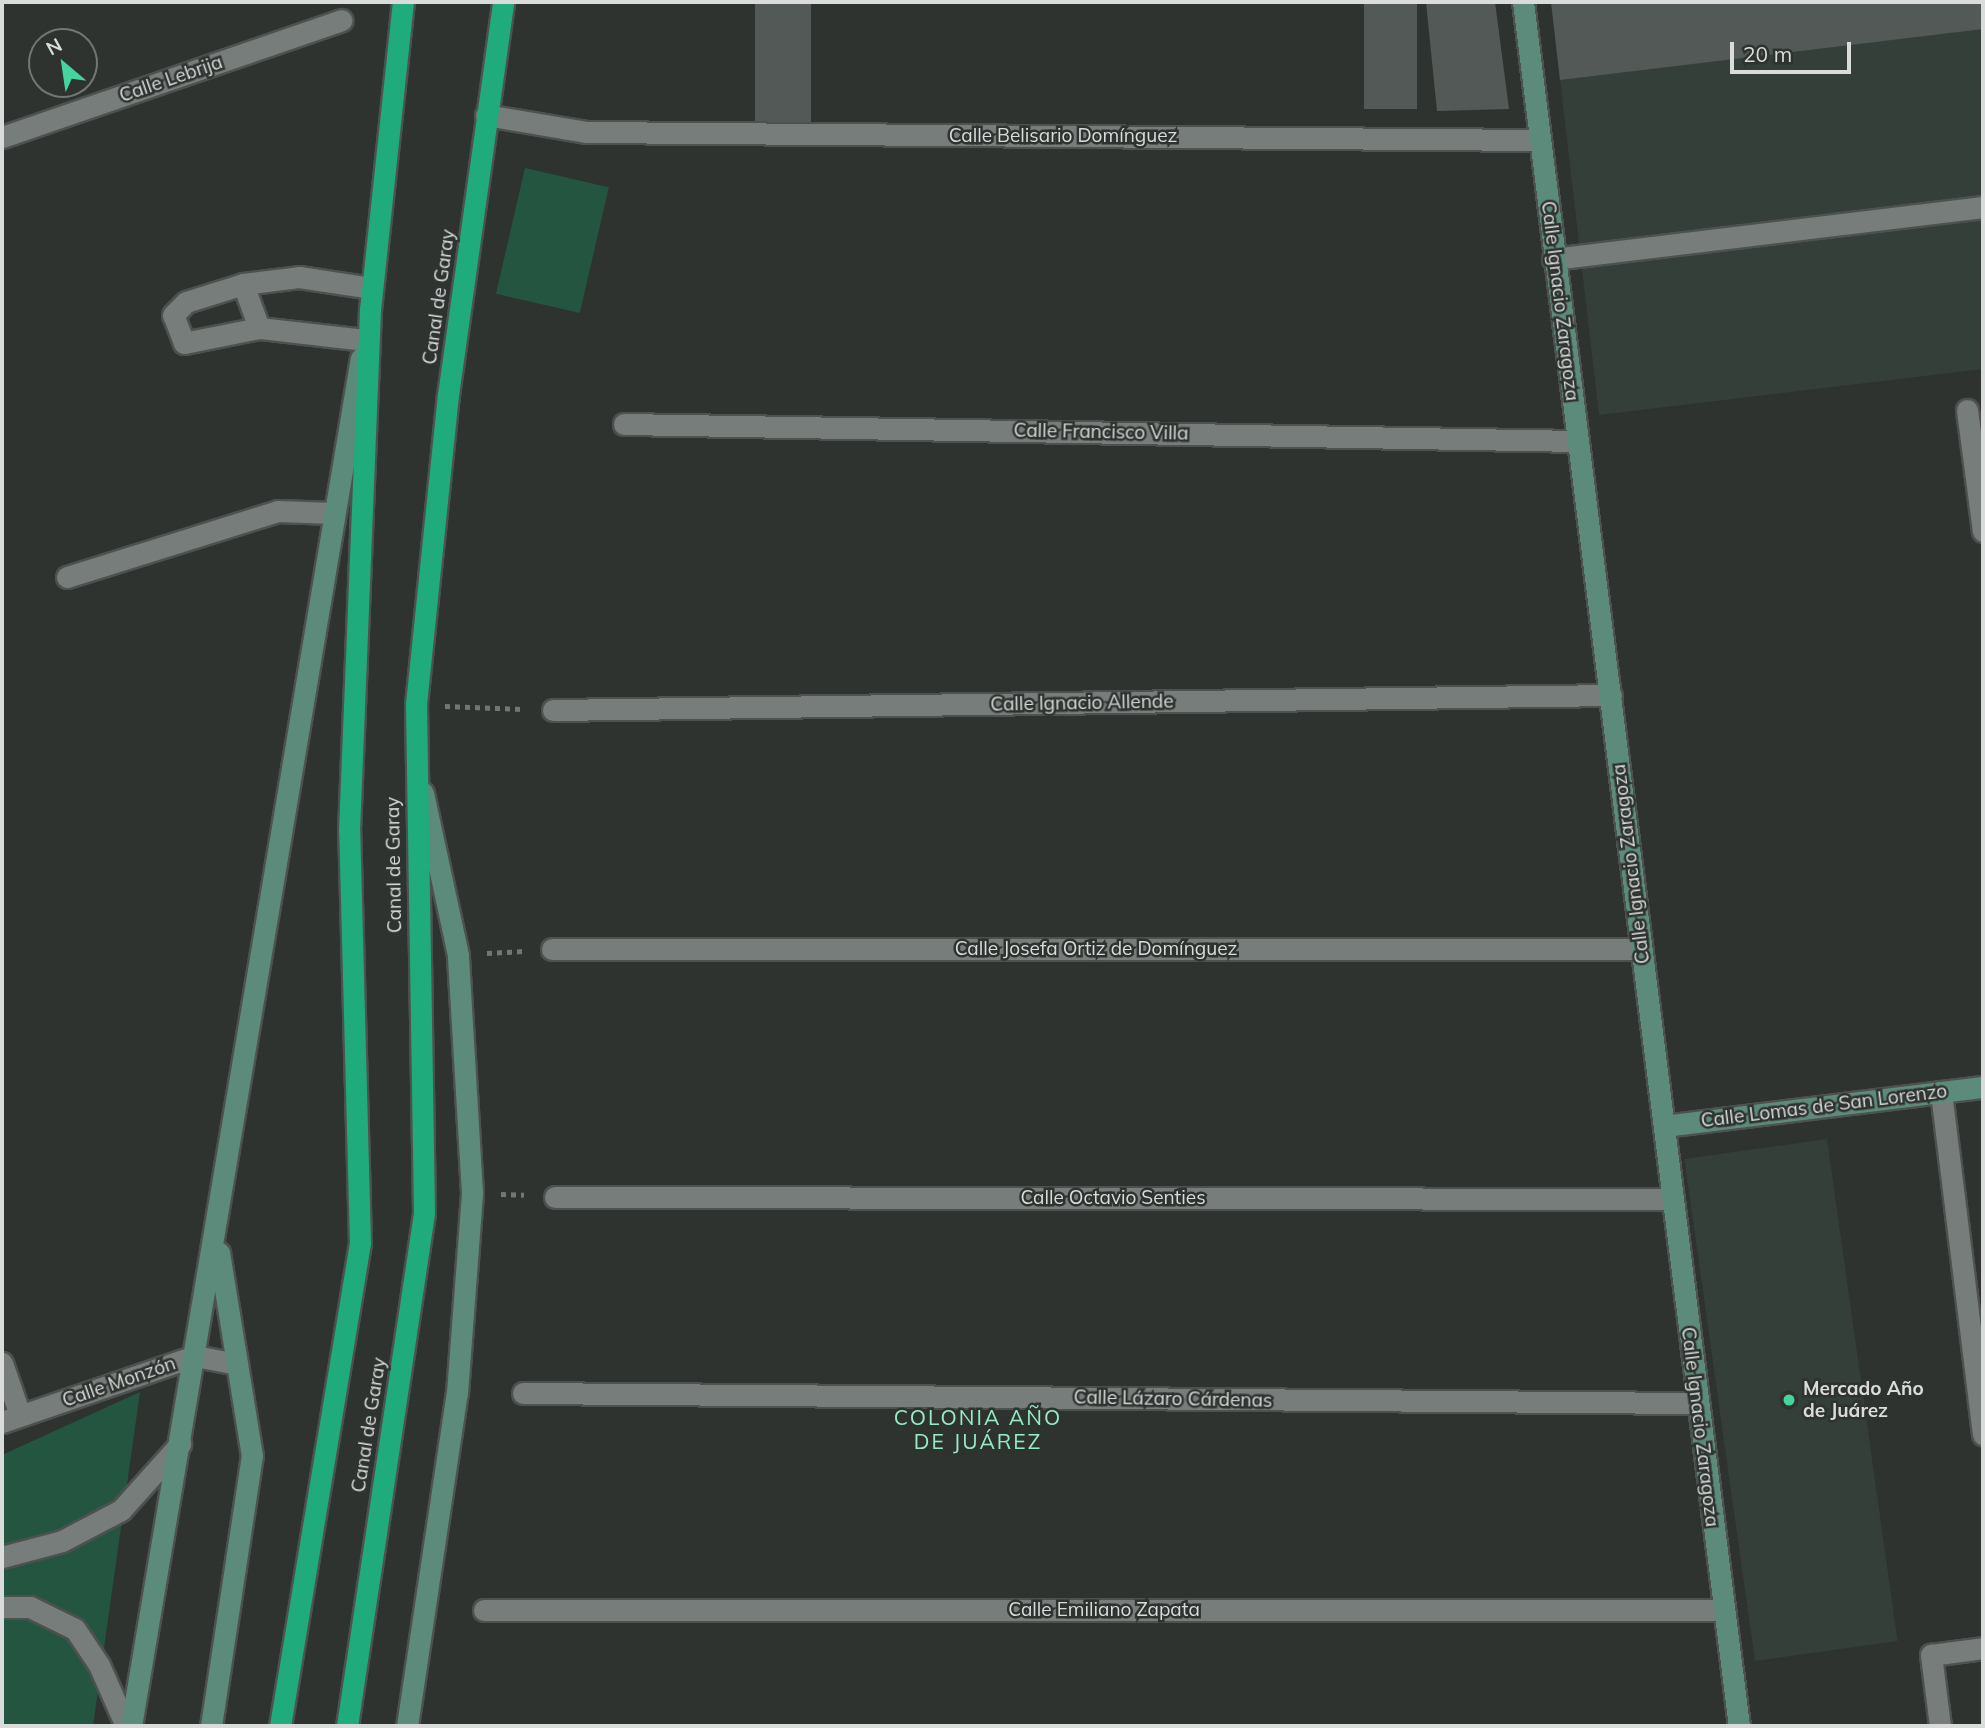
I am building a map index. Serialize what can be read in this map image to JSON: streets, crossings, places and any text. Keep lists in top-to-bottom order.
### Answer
{
  "streets": {
    "highway": ["Canal de Garay"],
    "main road": ["Calle Ignacio Zaragoza", "Calle Lomas de San Lorenzo"],
    "street": [
      "Calle Lebrija",
      "Calle Belisario Domínguez",
      "Calle Francisco Villa",
      "Calle Ignacio Allende",
      "Calle Josefa Ortiz de Domínguez",
      "Calle Octavio Senties",
      "Calle Monzón",
      "Calle Lázaro Cárdenas",
      "Calle Emiliano Zapata"
    ]
  },
  "crossings": [
    ["Calle Belisario Domínguez", "Canal de Garay"],
    ["Calle Belisario Domínguez", "Calle Ignacio Zaragoza"],
    ["Canal de Garay", "Calle Monzón"],
    ["Calle Ignacio Zaragoza", "Calle Francisco Villa"],
    ["Calle Ignacio Zaragoza", "Calle Ignacio Allende"],
    ["Calle Ignacio Zaragoza", "Calle Josefa Ortiz de Domínguez"],
    ["Calle Ignacio Zaragoza", "Calle Lomas de San Lorenzo"],
    ["Calle Ignacio Zaragoza", "Calle Octavio Senties"],
    ["Calle Ignacio Zaragoza", "Calle Lázaro Cárdenas"],
    ["Calle Ignacio Zaragoza", "Calle Emiliano Zapata"]
  ],
  "districts": ["COLONIA AÑO DE JUÁREZ"],
  "places": ["Mercado Año de Juárez"],
  "scale_bar": "20 m",
  "north": "top left"
}
